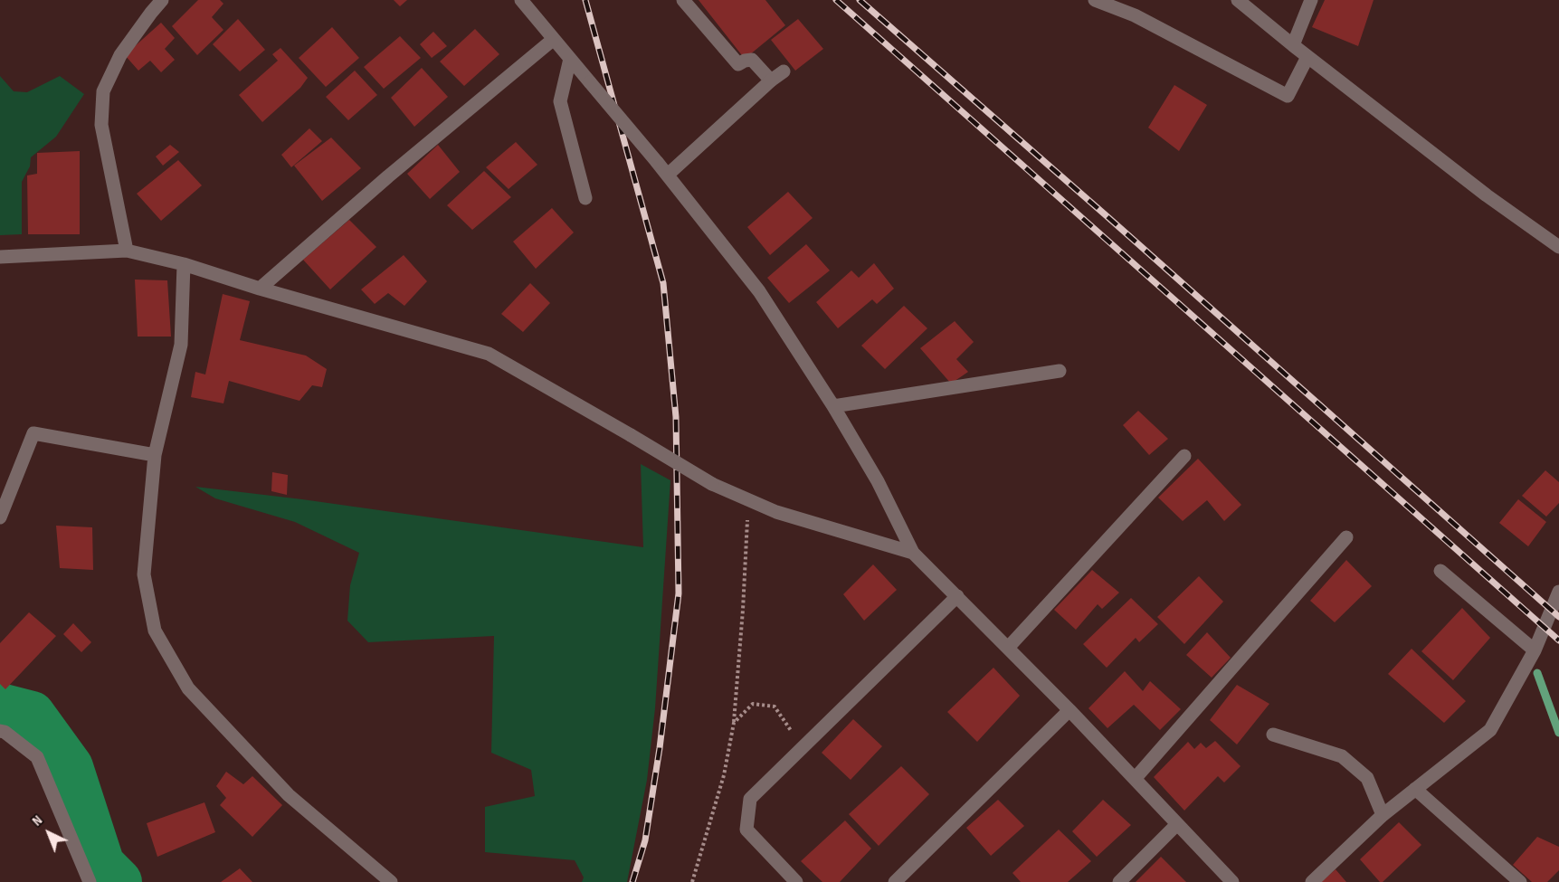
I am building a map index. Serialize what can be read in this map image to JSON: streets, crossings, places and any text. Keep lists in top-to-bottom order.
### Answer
{
  "north": "top left"
}
